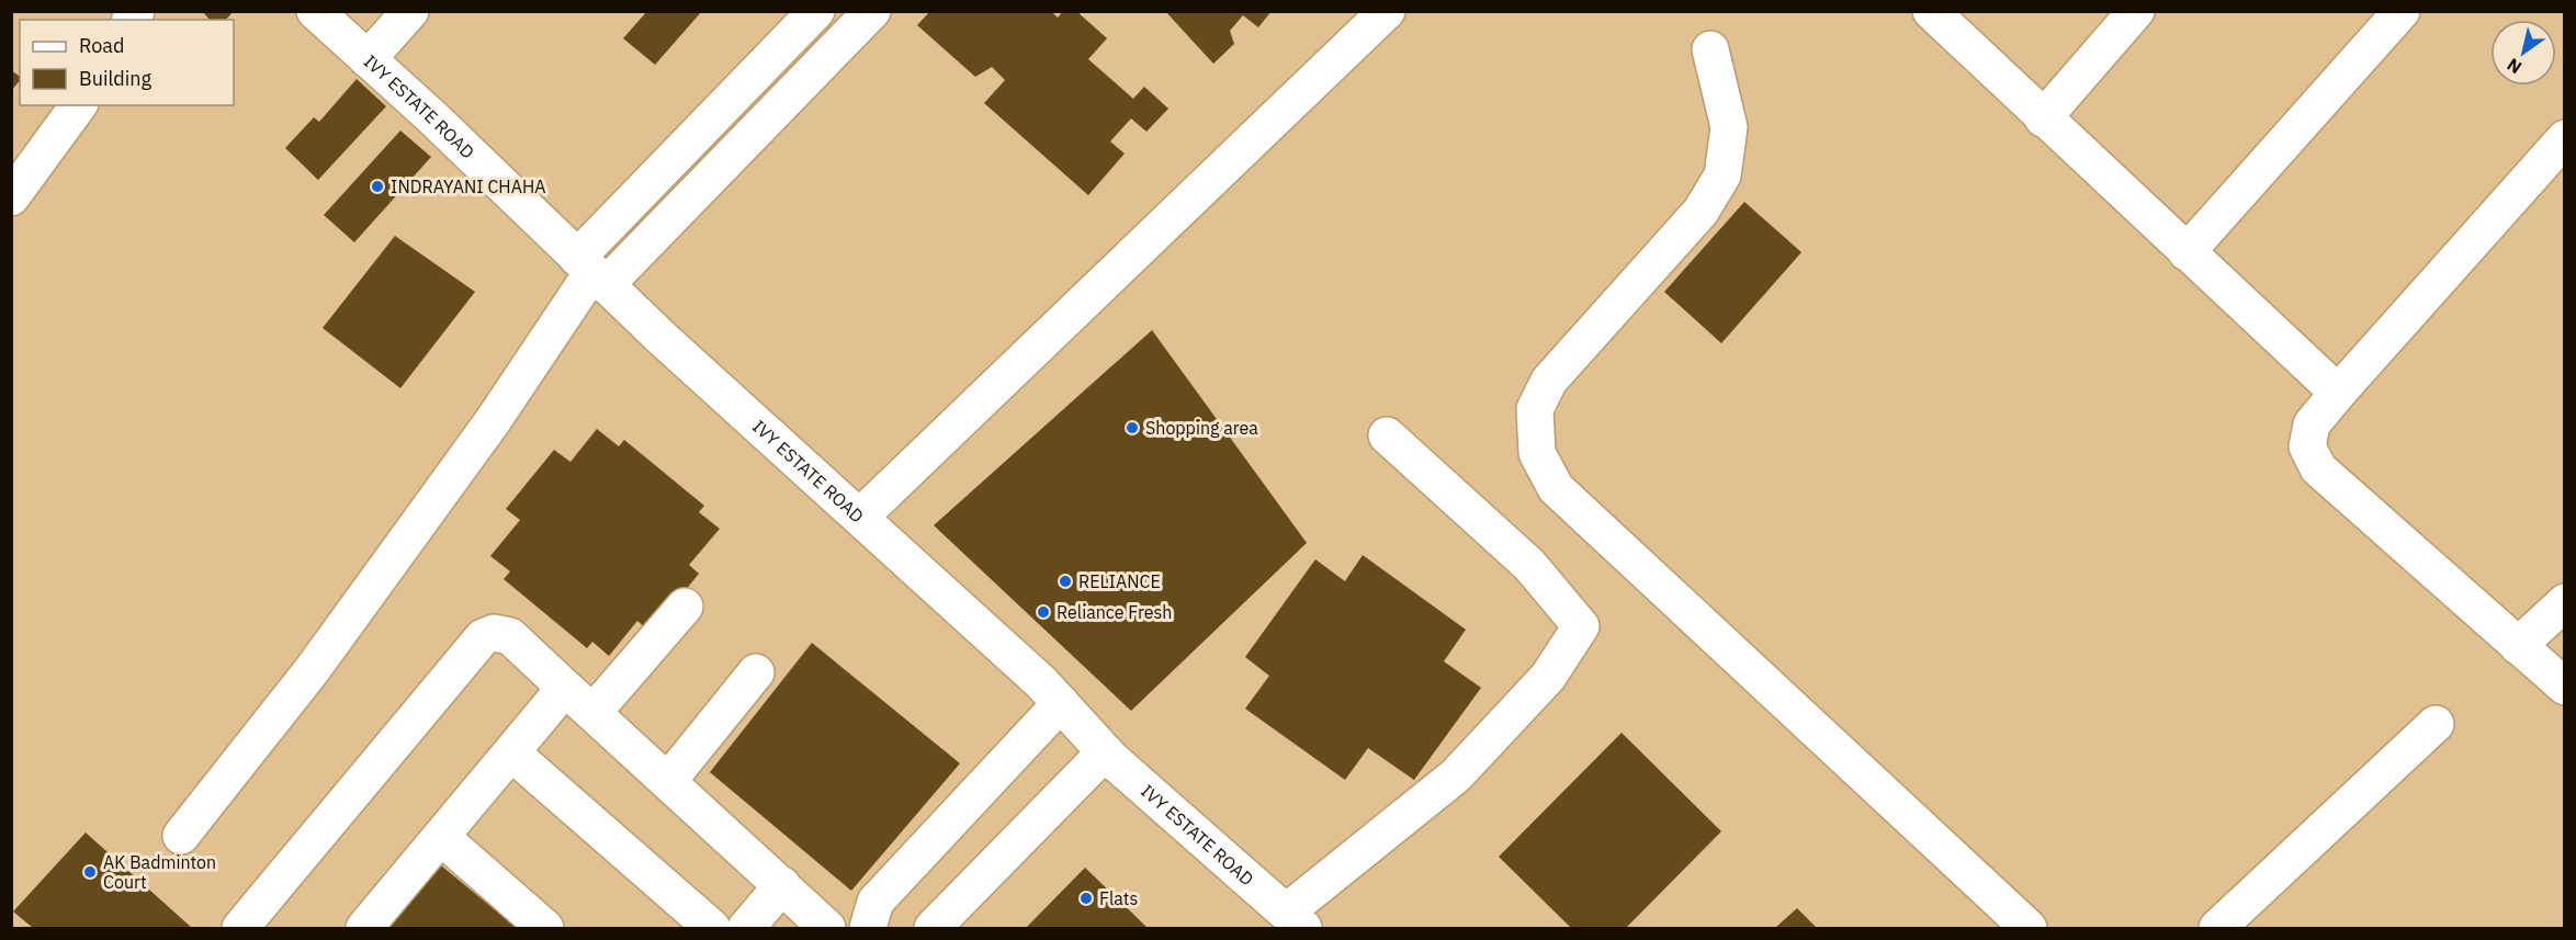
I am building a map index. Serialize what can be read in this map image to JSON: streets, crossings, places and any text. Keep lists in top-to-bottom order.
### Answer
{
  "streets": {
    "street": ["IVY ESTATE ROAD"]
  },
  "places": [
    "INDRAYANI CHAHA",
    "Shopping area",
    "RELIANCE",
    "Reliance Fresh",
    "AK Badminton Court",
    "Flats"
  ],
  "legend": ["Road", "Building"],
  "north": "bottom left"
}
